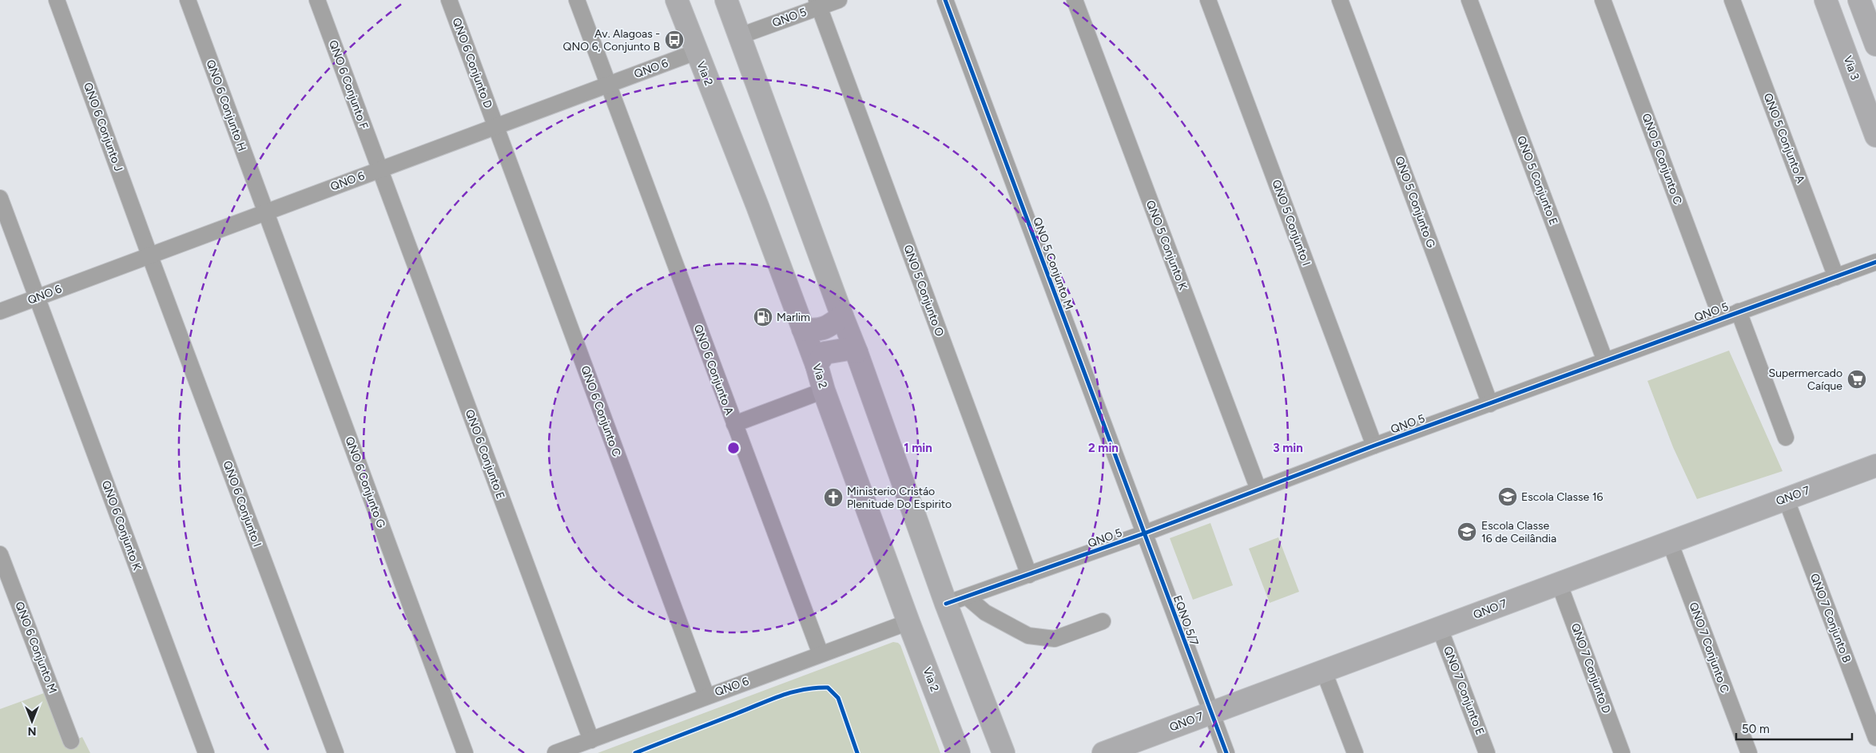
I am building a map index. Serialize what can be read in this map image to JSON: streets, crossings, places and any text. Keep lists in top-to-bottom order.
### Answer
{
  "streets": {
    "main road": ["Via 3", "Via 2", "QNO 7"],
    "street": [
      "QNO 5",
      "QNO 6 Conjunto D",
      "QNO 6",
      "QNO 6 Conjunto F",
      "QNO 6 Conjunto H",
      "QNO 6 Conjunto J",
      "QNO 5 Conjunto A",
      "QNO 5 Conjunto C",
      "QNO 5 Conjunto E",
      "QNO 5 Conjunto G",
      "QNO 5 Conjunto I",
      "QNO 5 Conjunto K",
      "QNO 5 Conjunto M",
      "QNO 5 Conjunto O",
      "QNO 6 Conjunto A",
      "QNO 6 Conjunto C",
      "QNO 6 Conjunto E",
      "QNO 6 Conjunto G",
      "QNO 6 Conjunto I",
      "QNO 6 Conjunto K",
      "QNO 7 Conjunto B",
      "EQNO 5/7",
      "QNO 6 Conjunto M",
      "QNO 7 Conjunto C",
      "QNO 7 Conjunto D",
      "QNO 7 Conjunto E"
    ]
  },
  "crossings": [
    ["QNO 5", "QNO 5 Conjunto A"],
    ["QNO 5", "QNO 5 Conjunto C"],
    ["QNO 5", "QNO 5 Conjunto E"],
    ["QNO 5", "QNO 5 Conjunto G"],
    ["QNO 5", "QNO 5 Conjunto I"],
    ["QNO 5", "QNO 5 Conjunto K"],
    ["QNO 5", "QNO 5 Conjunto M"],
    ["QNO 5", "QNO 5 Conjunto O"],
    ["QNO 5", "EQNO 5/7"],
    ["QNO 6 Conjunto D", "QNO 6"],
    ["QNO 6 Conjunto D", "QNO 6 Conjunto C"],
    ["QNO 6", "Via 2"],
    ["QNO 6", "QNO 6 Conjunto F"],
    ["QNO 6", "QNO 6 Conjunto H"],
    ["QNO 6", "QNO 6 Conjunto J"],
    ["QNO 6", "QNO 6 Conjunto A"],
    ["QNO 6", "QNO 6 Conjunto C"],
    ["QNO 6", "QNO 6 Conjunto E"],
    ["QNO 6", "QNO 6 Conjunto G"],
    ["QNO 6", "QNO 6 Conjunto I"],
    ["QNO 6", "QNO 6 Conjunto K"],
    ["QNO 6 Conjunto F", "QNO 6 Conjunto E"],
    ["QNO 6 Conjunto H", "QNO 6 Conjunto G"],
    ["QNO 6 Conjunto J", "QNO 6 Conjunto I"],
    ["QNO 5 Conjunto M", "EQNO 5/7"],
    ["QNO 7", "QNO 7 Conjunto B"],
    ["QNO 7", "EQNO 5/7"],
    ["QNO 7", "QNO 7 Conjunto C"],
    ["QNO 7", "QNO 7 Conjunto D"],
    ["QNO 7", "QNO 7 Conjunto E"]
  ],
  "places": {
    "bus stop": ["Av. Alagoas - QNO 6, Conjunto B"],
    "fuel station": ["Marlim"],
    "supermarket": ["Supermercado Caíque"],
    "school or university": ["Escola Classe 16", "Escola Classe 16 de Ceilândia"],
    "church": ["Ministerio Cristáo Plenitude Do Espirito"]
  },
  "scale_bar": "50 m",
  "north": "bottom",
  "rings": ["1 min", "2 min", "3 min"]
}
